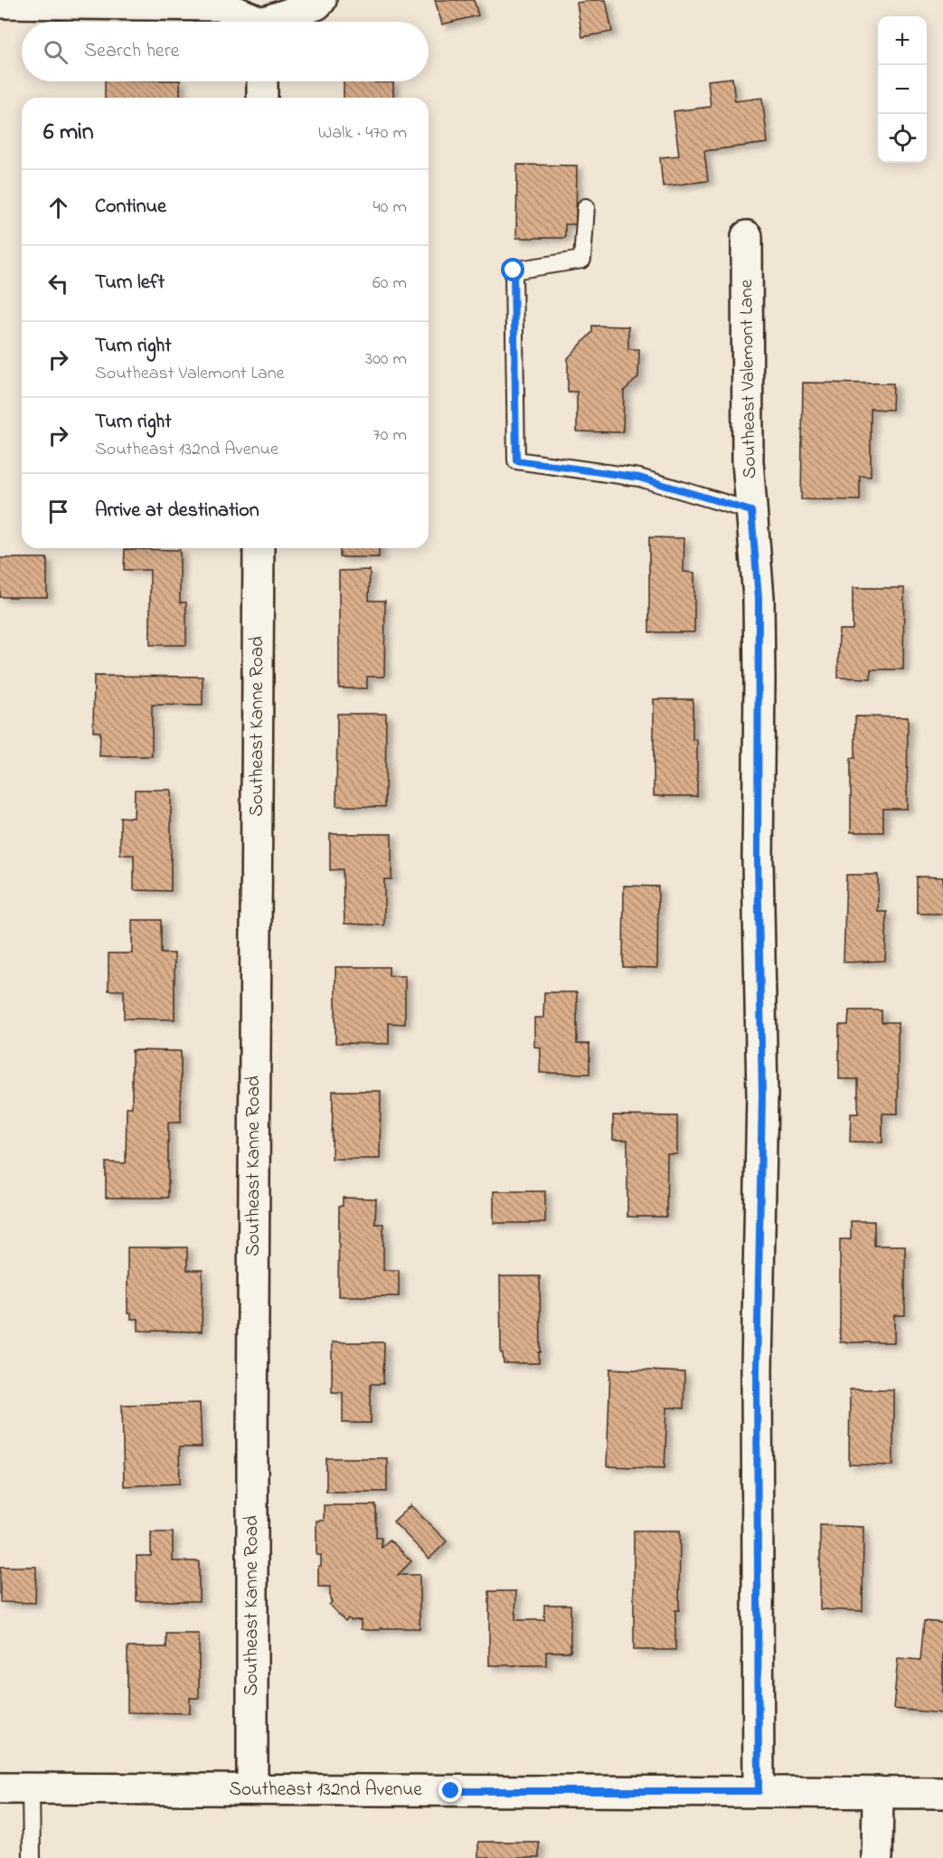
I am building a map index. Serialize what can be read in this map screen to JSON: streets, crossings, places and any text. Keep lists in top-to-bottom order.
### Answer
{
  "streets": {
    "street": ["Southeast Valemont Lane", "Southeast Kanne Road", "Southeast 132nd Avenue"]
  },
  "crossings": [
    ["Southeast Valemont Lane", "Southeast 132nd Avenue"],
    ["Southeast Kanne Road", "Southeast 132nd Avenue"]
  ],
  "page": {
    "map_buttons": ["+", "−"],
    "search": "Search here",
    "heading": ["6 min", "Walk · 470 m"],
    "list": [
      ["Continue", "40 m"],
      ["Turn left", "60 m"],
      ["Turn right", "Southeast Valemont Lane", "300 m"],
      ["Turn right", "Southeast 132nd Avenue", "70 m"],
      "Arrive at destination"
    ]
  }
}
